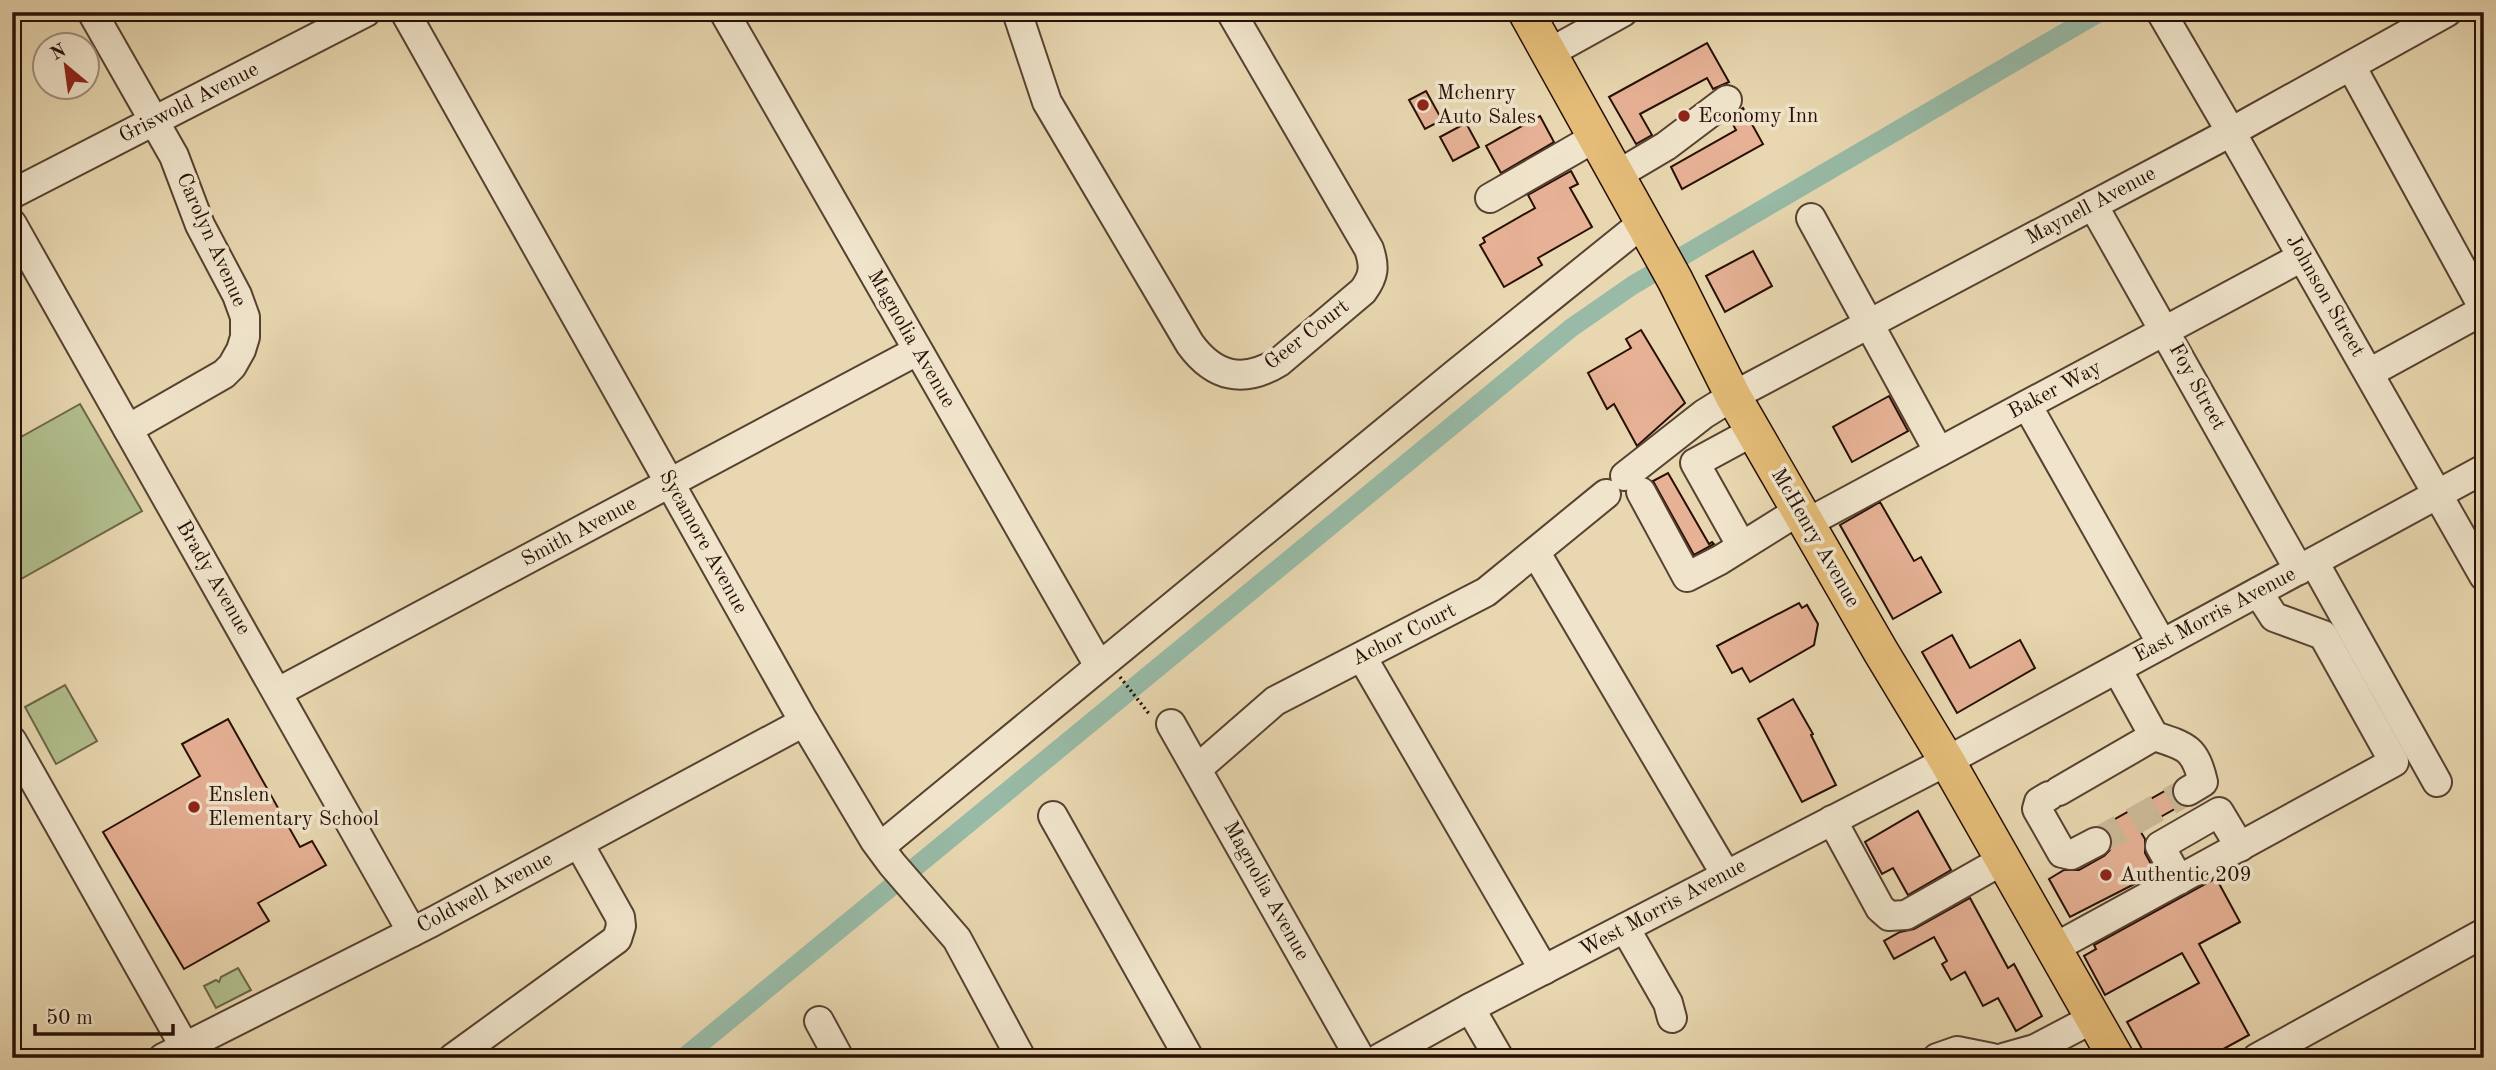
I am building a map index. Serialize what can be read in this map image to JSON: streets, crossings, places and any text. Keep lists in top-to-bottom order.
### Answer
{
  "streets": {
    "main road": ["McHenry Avenue"],
    "street": [
      "Griswold Avenue",
      "Maynell Avenue",
      "Carolyn Avenue",
      "Johnson Street",
      "Geer Court",
      "Magnolia Avenue",
      "Foy Street",
      "Baker Way",
      "Smith Avenue",
      "Sycamore Avenue",
      "Brady Avenue",
      "East Morris Avenue",
      "Achor Court",
      "Coldwell Avenue",
      "West Morris Avenue"
    ]
  },
  "crossings": [
    ["Griswold Avenue", "Carolyn Avenue"],
    ["Maynell Avenue", "Johnson Street"],
    ["Maynell Avenue", "Foy Street"],
    ["Maynell Avenue", "McHenry Avenue"],
    ["Maynell Avenue", "Achor Court"],
    ["Carolyn Avenue", "Brady Avenue"],
    ["Johnson Street", "Baker Way"],
    ["Johnson Street", "East Morris Avenue"],
    ["Magnolia Avenue", "Smith Avenue"],
    ["Magnolia Avenue", "Achor Court"],
    ["Foy Street", "Baker Way"],
    ["Foy Street", "East Morris Avenue"],
    ["Baker Way", "McHenry Avenue"],
    ["Baker Way", "Achor Court"],
    ["Smith Avenue", "Sycamore Avenue"],
    ["Smith Avenue", "Brady Avenue"],
    ["McHenry Avenue", "East Morris Avenue"],
    ["McHenry Avenue", "Achor Court"],
    ["McHenry Avenue", "West Morris Avenue"],
    ["Sycamore Avenue", "Coldwell Avenue"],
    ["Brady Avenue", "Coldwell Avenue"],
    ["East Morris Avenue", "West Morris Avenue"]
  ],
  "places": [
    "Mchenry Auto Sales",
    "Economy Inn",
    "Enslen Elementary School",
    "Authentic 209"
  ],
  "scale_bar": "50 m",
  "north": "top left"
}
